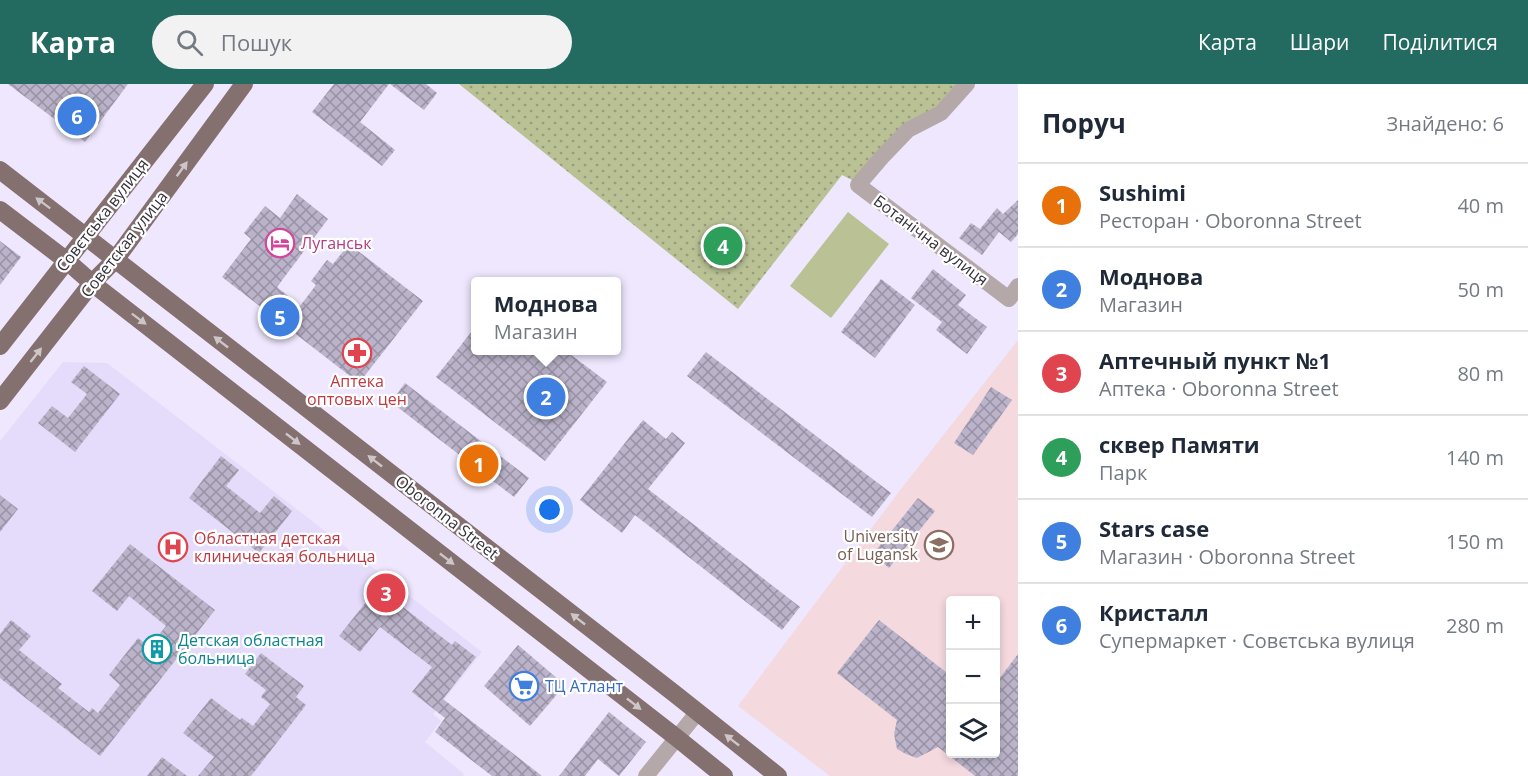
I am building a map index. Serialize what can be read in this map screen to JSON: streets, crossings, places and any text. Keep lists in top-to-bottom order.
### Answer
{
  "streets": {
    "main road": ["Совєтська вулиця", "Советская улица", "Oboronna Street"],
    "street": ["Ботанічна вулиця"]
  },
  "crossings": [
    ["Совєтська вулиця", "Oboronna Street"],
    ["Советская улица", "Oboronna Street"]
  ],
  "one_way": ["Советская улица"],
  "places": {
    "hotel": ["Луганськ"],
    "pharmacy": ["Аптека оптовых цен"],
    "school or university": ["University of Lugansk"],
    "hospital": ["Областная детская клиническая больница"],
    "building": ["Детская областная больница"],
    "supermarket": ["ТЦ Атлант"]
  },
  "page": {
    "header": "Карта",
    "search": "Пошук",
    "nav": ["Карта", "Шари", "Поділитися"],
    "heading": ["Поруч", "Знайдено: 6"],
    "pins": [
      "6",
      "4",
      "5",
      "2",
      "1",
      "3"
    ],
    "list": [
      {
        "mark": "1",
        "name": "Sushimi",
        "note": "Ресторан · Oboronna Street",
        "value": "40 m"
      },
      {
        "mark": "2",
        "name": "Моднова",
        "note": "Магазин",
        "value": "50 m"
      },
      {
        "mark": "3",
        "name": "Аптечный пункт №1",
        "note": "Аптека · Oboronna Street",
        "value": "80 m"
      },
      {
        "mark": "4",
        "name": "сквер Памяти",
        "note": "Парк",
        "value": "140 m"
      },
      {
        "mark": "5",
        "name": "Stars case",
        "note": "Магазин · Oboronna Street",
        "value": "150 m"
      },
      {
        "mark": "6",
        "name": "Кристалл",
        "note": "Супермаркет · Совєтська вулиця",
        "value": "280 m"
      }
    ],
    "popup": ["Моднова", "Магазин"],
    "map_buttons": ["+", "−"]
  }
}
